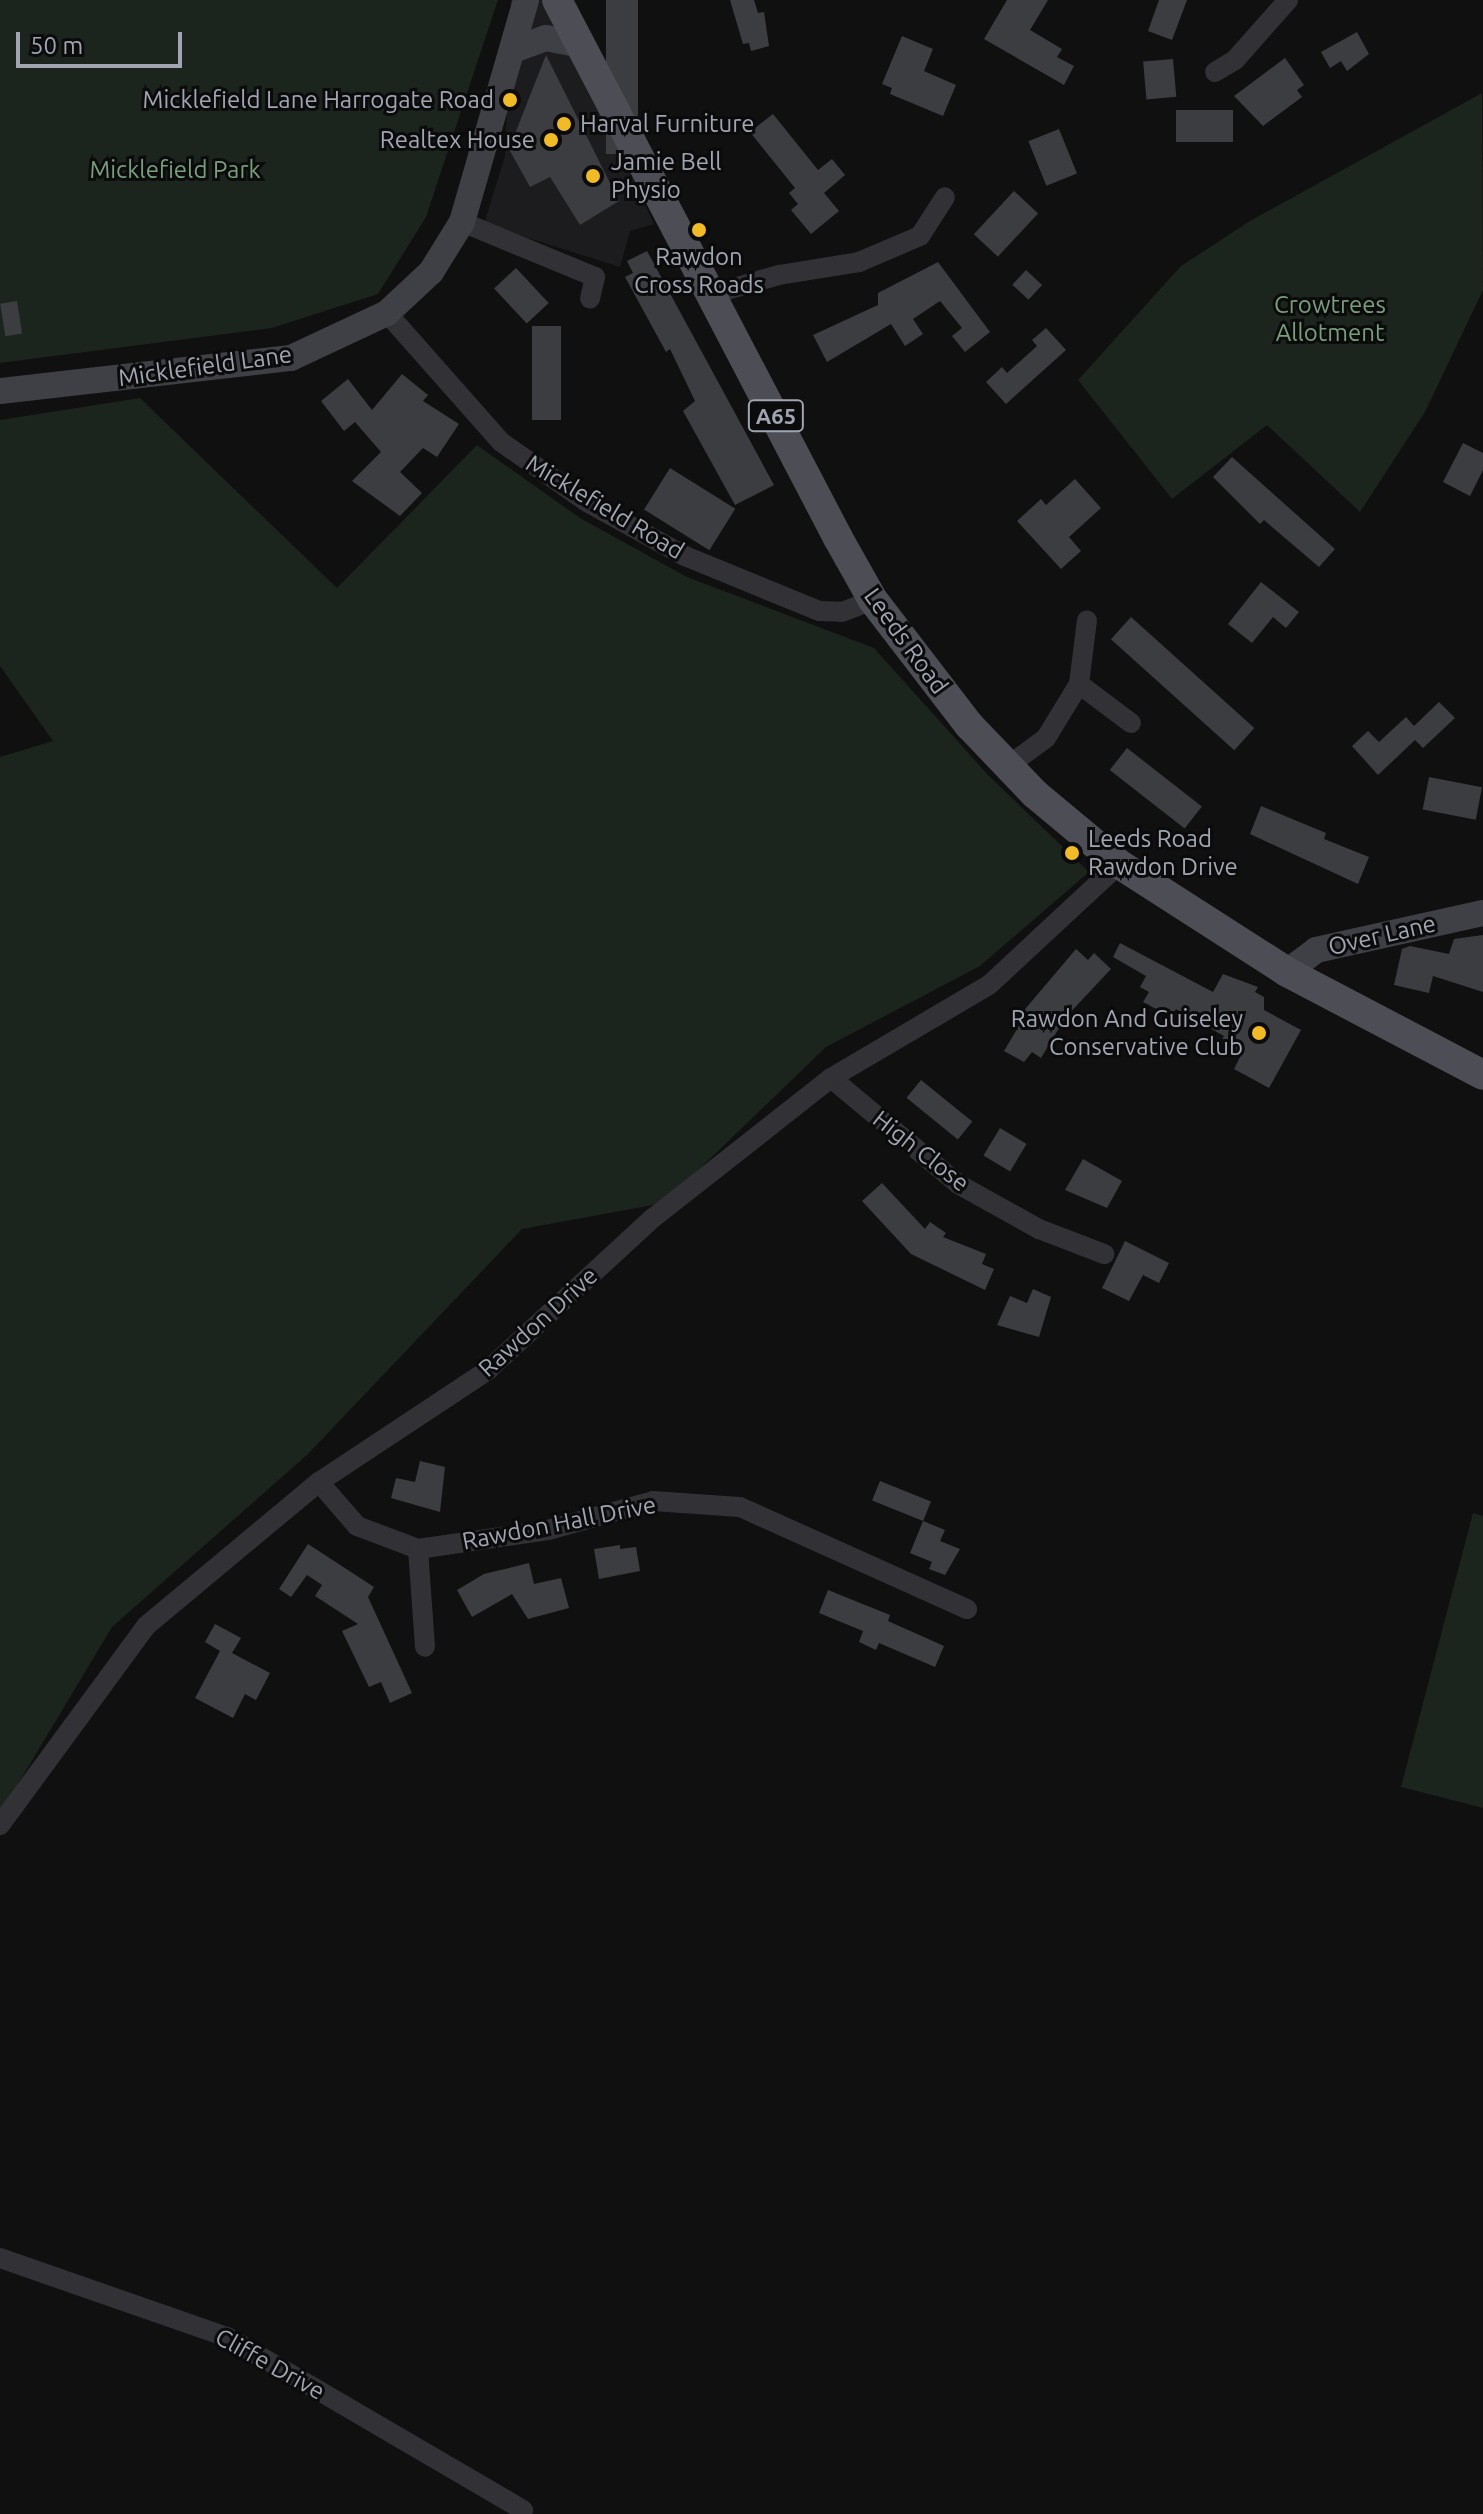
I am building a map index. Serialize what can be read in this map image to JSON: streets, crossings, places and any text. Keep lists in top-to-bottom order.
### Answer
{
  "streets": {
    "main road": [
      "Micklefield Lane",
      "A65",
      "Leeds Road",
      "Over Lane"
    ],
    "street": [
      "Micklefield Road",
      "High Close",
      "Rawdon Drive",
      "Rawdon Hall Drive",
      "Cliffe Drive"
    ]
  },
  "crossings": [
    ["Micklefield Lane", "Micklefield Road"],
    ["Micklefield Road", "Leeds Road"],
    ["Leeds Road", "Over Lane"],
    ["Leeds Road", "Rawdon Drive"],
    ["High Close", "Rawdon Drive"],
    ["Rawdon Drive", "Rawdon Hall Drive"]
  ],
  "parks": ["Micklefield Park", "Crowtrees Allotment"],
  "places": [
    "Micklefield Lane Harrogate Road",
    "Harval Furniture",
    "Realtex House",
    "Jamie Bell Physio",
    "Rawdon Cross Roads",
    "Leeds Road Rawdon Drive",
    "Rawdon And Guiseley Conservative Club"
  ],
  "scale_bar": "50 m"
}
